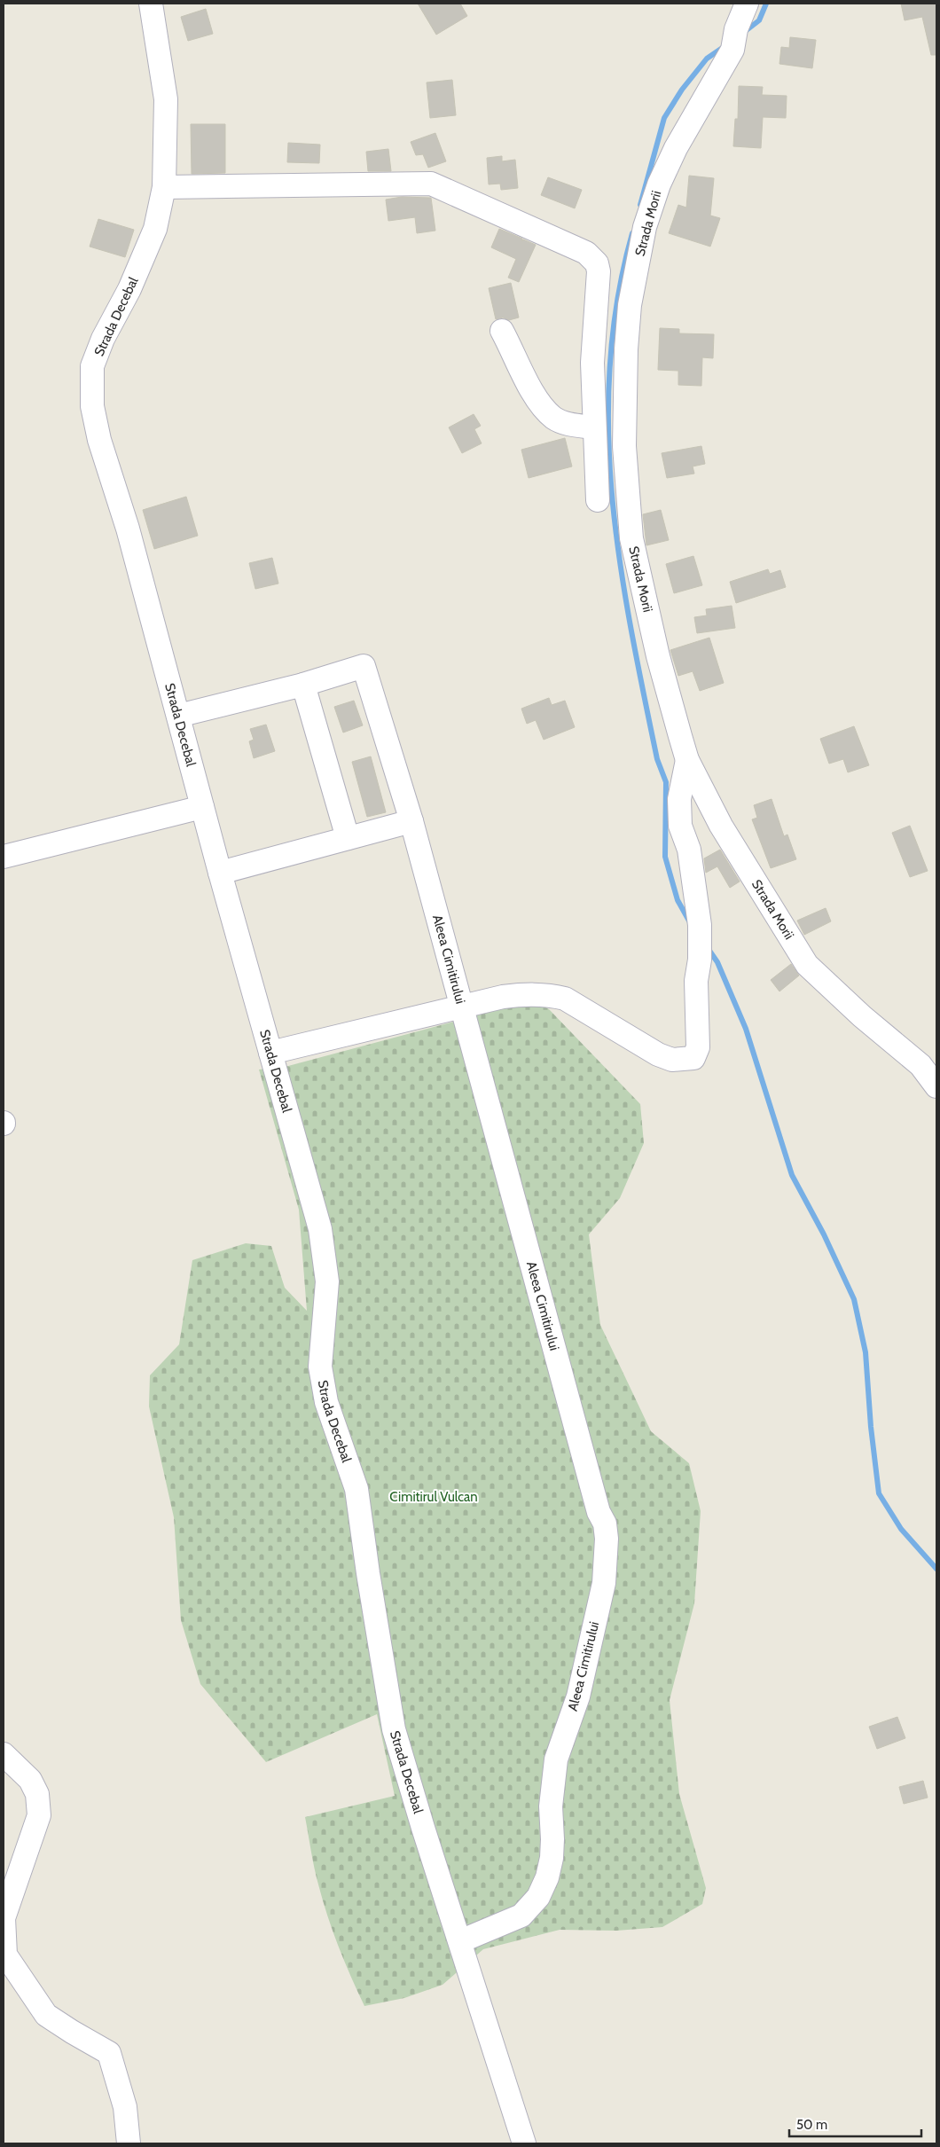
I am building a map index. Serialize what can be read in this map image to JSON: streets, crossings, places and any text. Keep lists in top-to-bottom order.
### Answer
{
  "streets": {
    "street": ["Strada Morii", "Strada Decebal", "Aleea Cimitirului"]
  },
  "crossings": [
    ["Strada Decebal", "Aleea Cimitirului"]
  ],
  "parks": ["Cimitirul Vulcan"],
  "scale_bar": "50 m"
}
